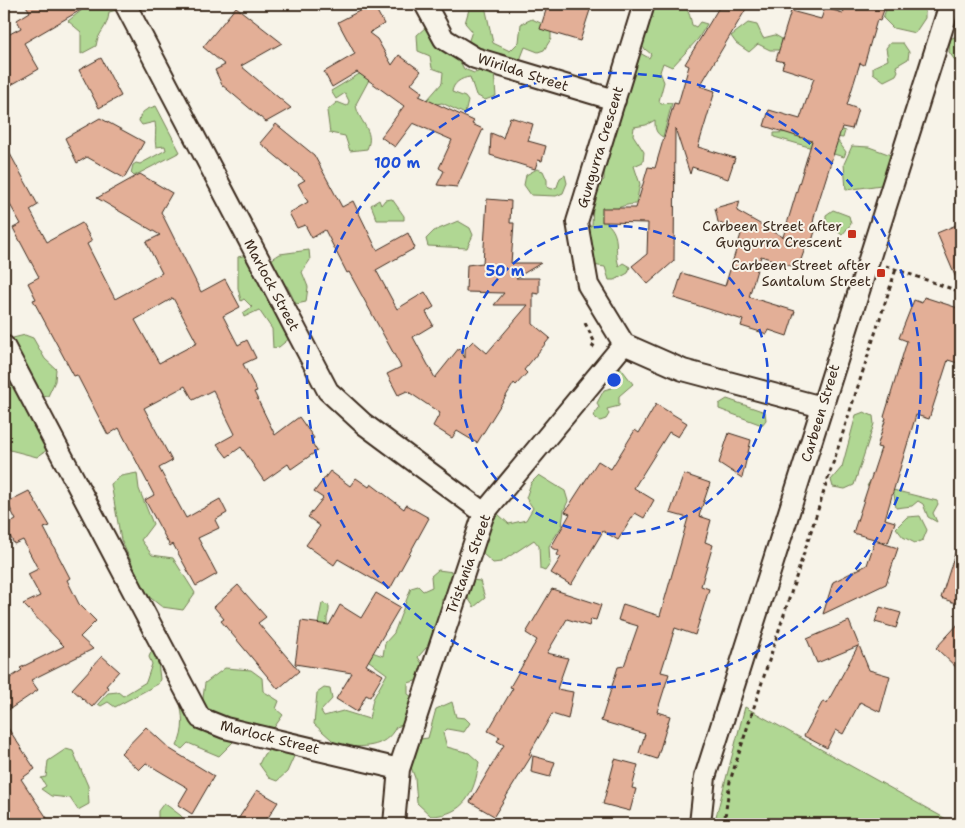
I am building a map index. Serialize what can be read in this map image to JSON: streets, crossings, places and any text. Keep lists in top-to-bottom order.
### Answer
{
  "streets": {
    "street": [
      "Wirilda Street",
      "Gungurra Crescent",
      "Marlock Street",
      "Carbeen Street",
      "Tristania Street"
    ]
  },
  "crossings": [
    ["Wirilda Street", "Gungurra Crescent"],
    ["Gungurra Crescent", "Tristania Street"],
    ["Marlock Street", "Tristania Street"]
  ],
  "places": {
    "transit": ["Carbeen Street after Gungurra Crescent", "Carbeen Street after Santalum Street"]
  },
  "rings": ["100 m", "50 m"]
}
